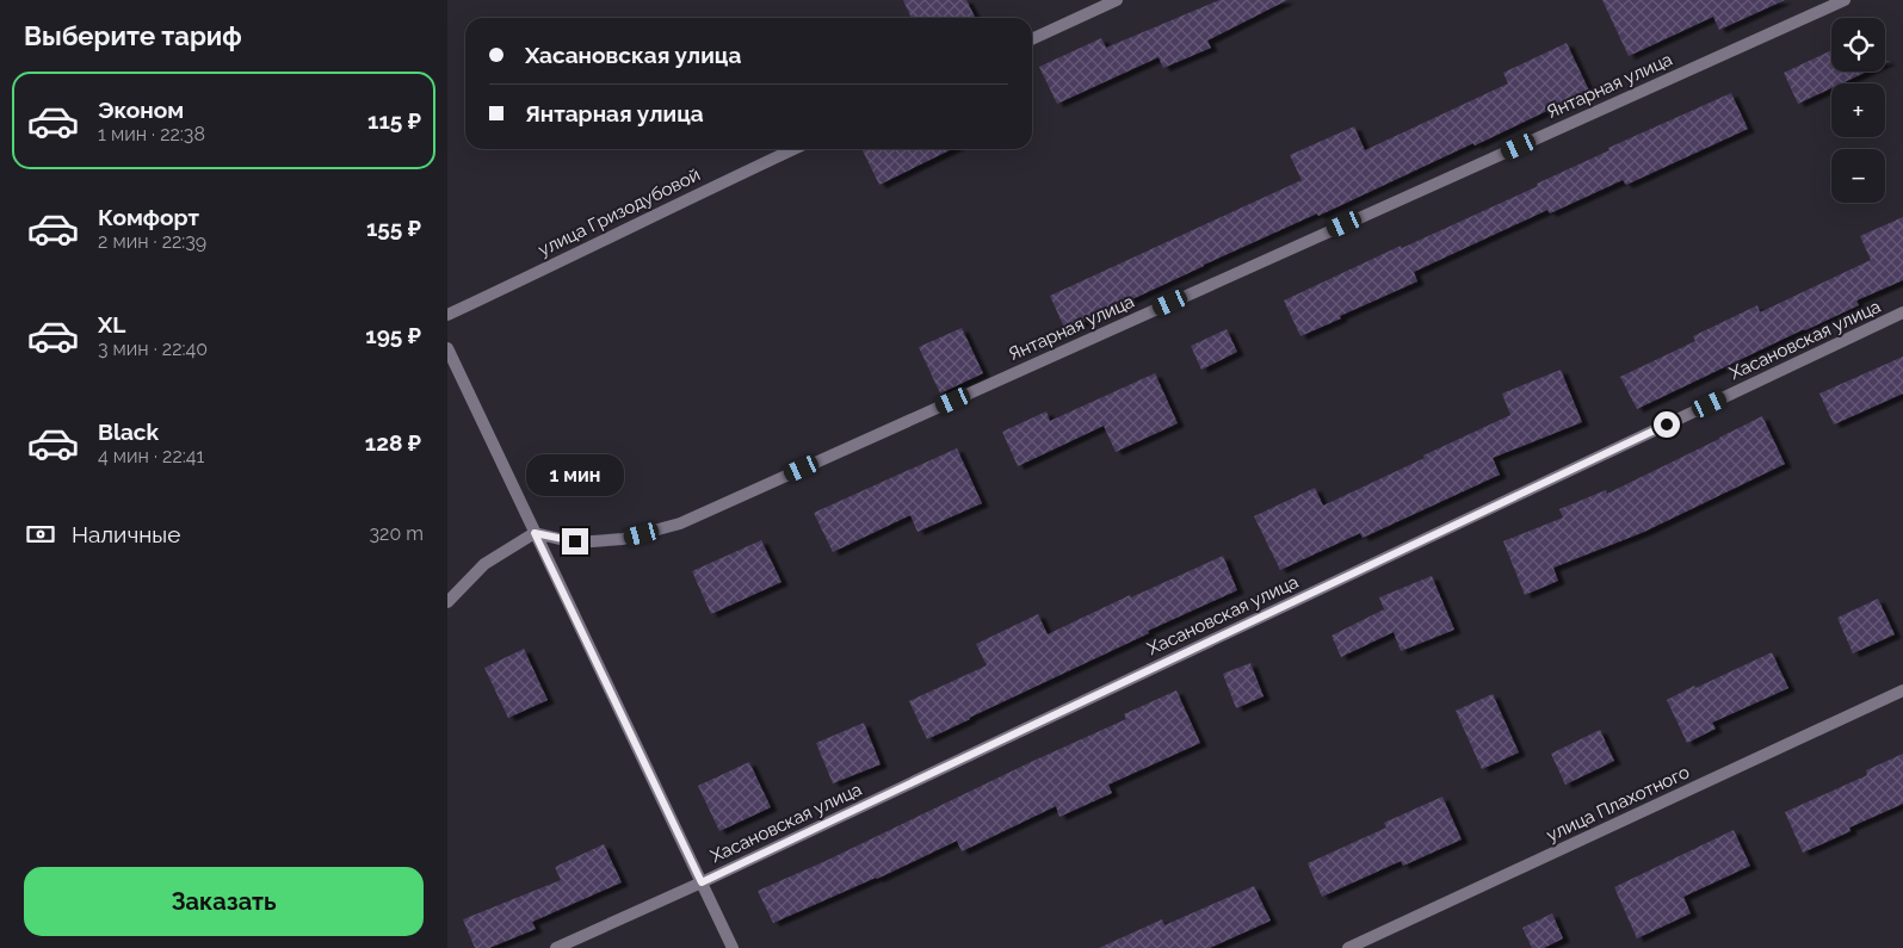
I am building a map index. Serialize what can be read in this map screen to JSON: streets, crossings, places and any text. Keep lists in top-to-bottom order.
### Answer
{
  "streets": {
    "street": [
      "Янтарная улица",
      "улица Гризодубовой",
      "Хасановская улица",
      "улица Плахотного"
    ]
  },
  "page": {
    "heading": "Выберите тариф",
    "map_buttons": ["+", "−"],
    "banner": ["Хасановская улица", "Янтарная улица"],
    "list": [
      {
        "name": "Эконом",
        "note": "1 мин · 22:38",
        "value": "115 ₽"
      },
      {
        "name": "Комфорт",
        "note": "2 мин · 22:39",
        "value": "155 ₽"
      },
      {
        "name": "XL",
        "note": "3 мин · 22:40",
        "value": "195 ₽"
      },
      {
        "name": "Black",
        "note": "4 мин · 22:41",
        "value": "128 ₽"
      }
    ],
    "bubble": "1 мин",
    "pay": ["Наличные", "320 m"],
    "buttons": "Заказать"
  }
}
